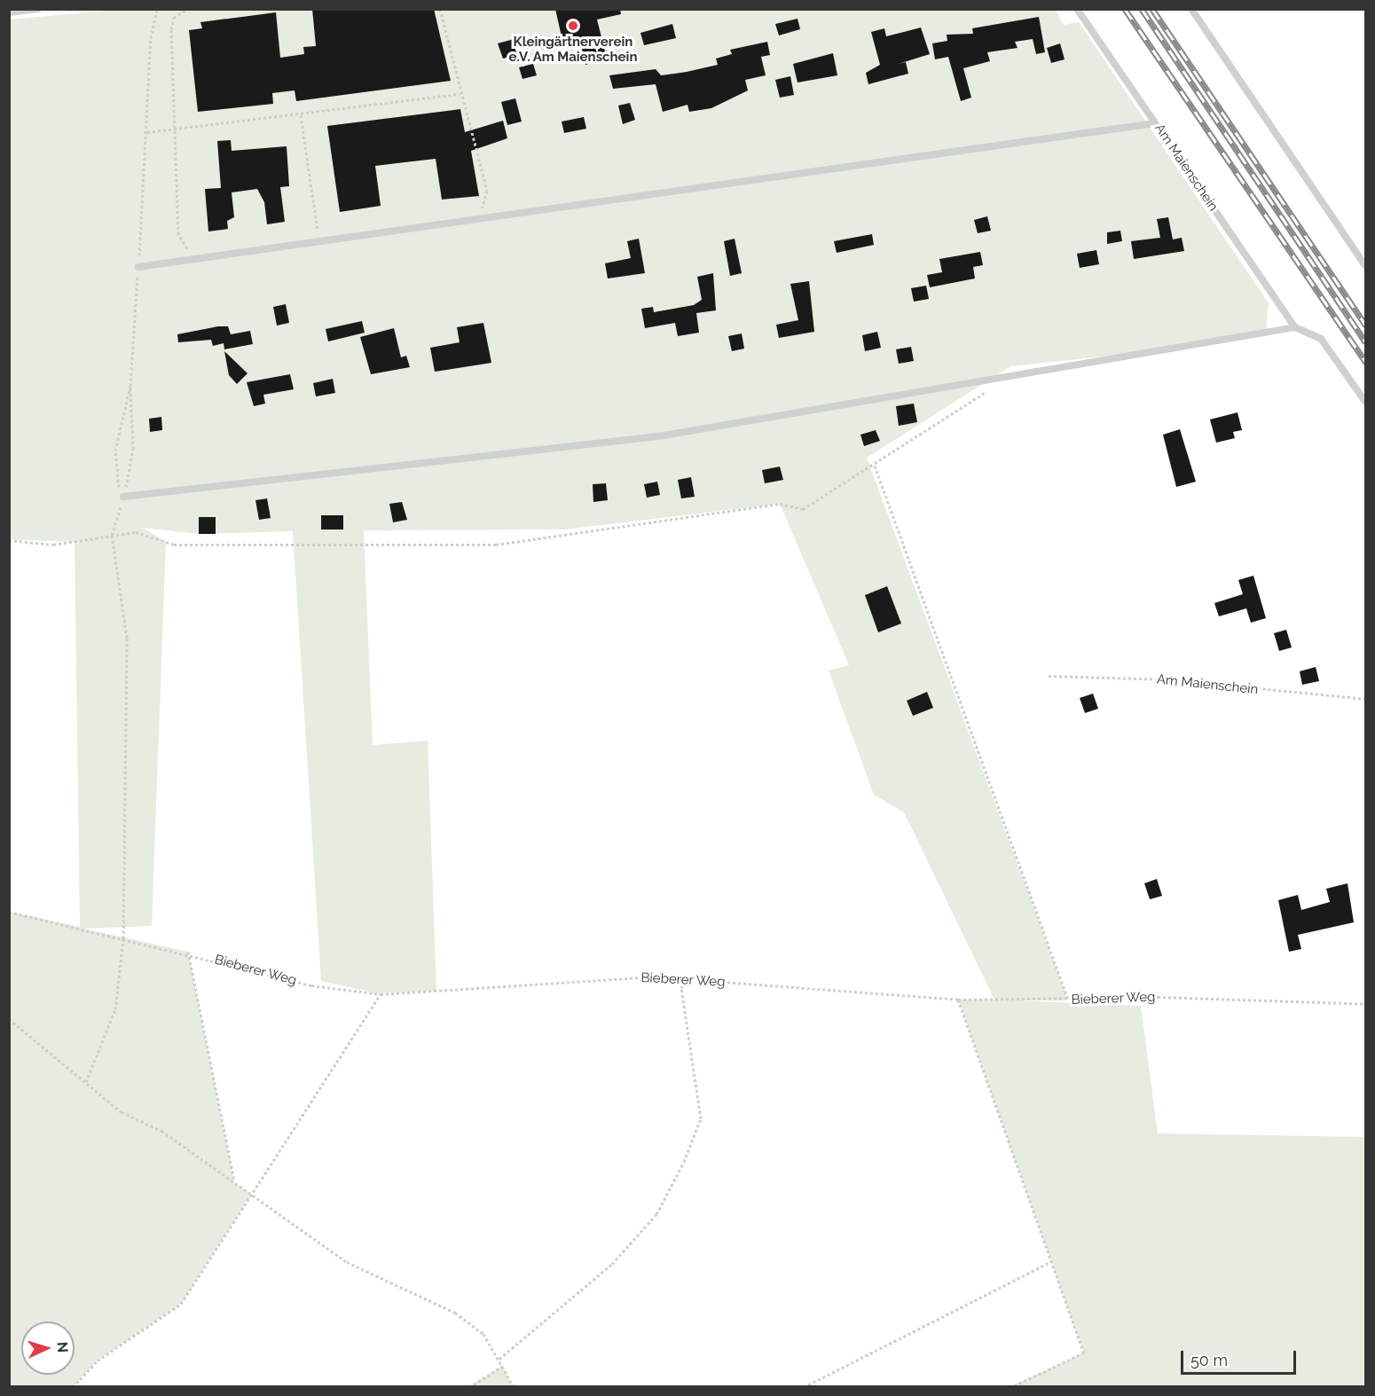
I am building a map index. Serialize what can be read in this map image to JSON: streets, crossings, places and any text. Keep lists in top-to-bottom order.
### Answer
{
  "streets": {
    "lane": ["Am Maienschein"],
    "path": ["Bieberer Weg"]
  },
  "places": ["Kleingärtnerverein e.V. Am Maienschein"],
  "scale_bar": "50 m",
  "north": "right"
}
